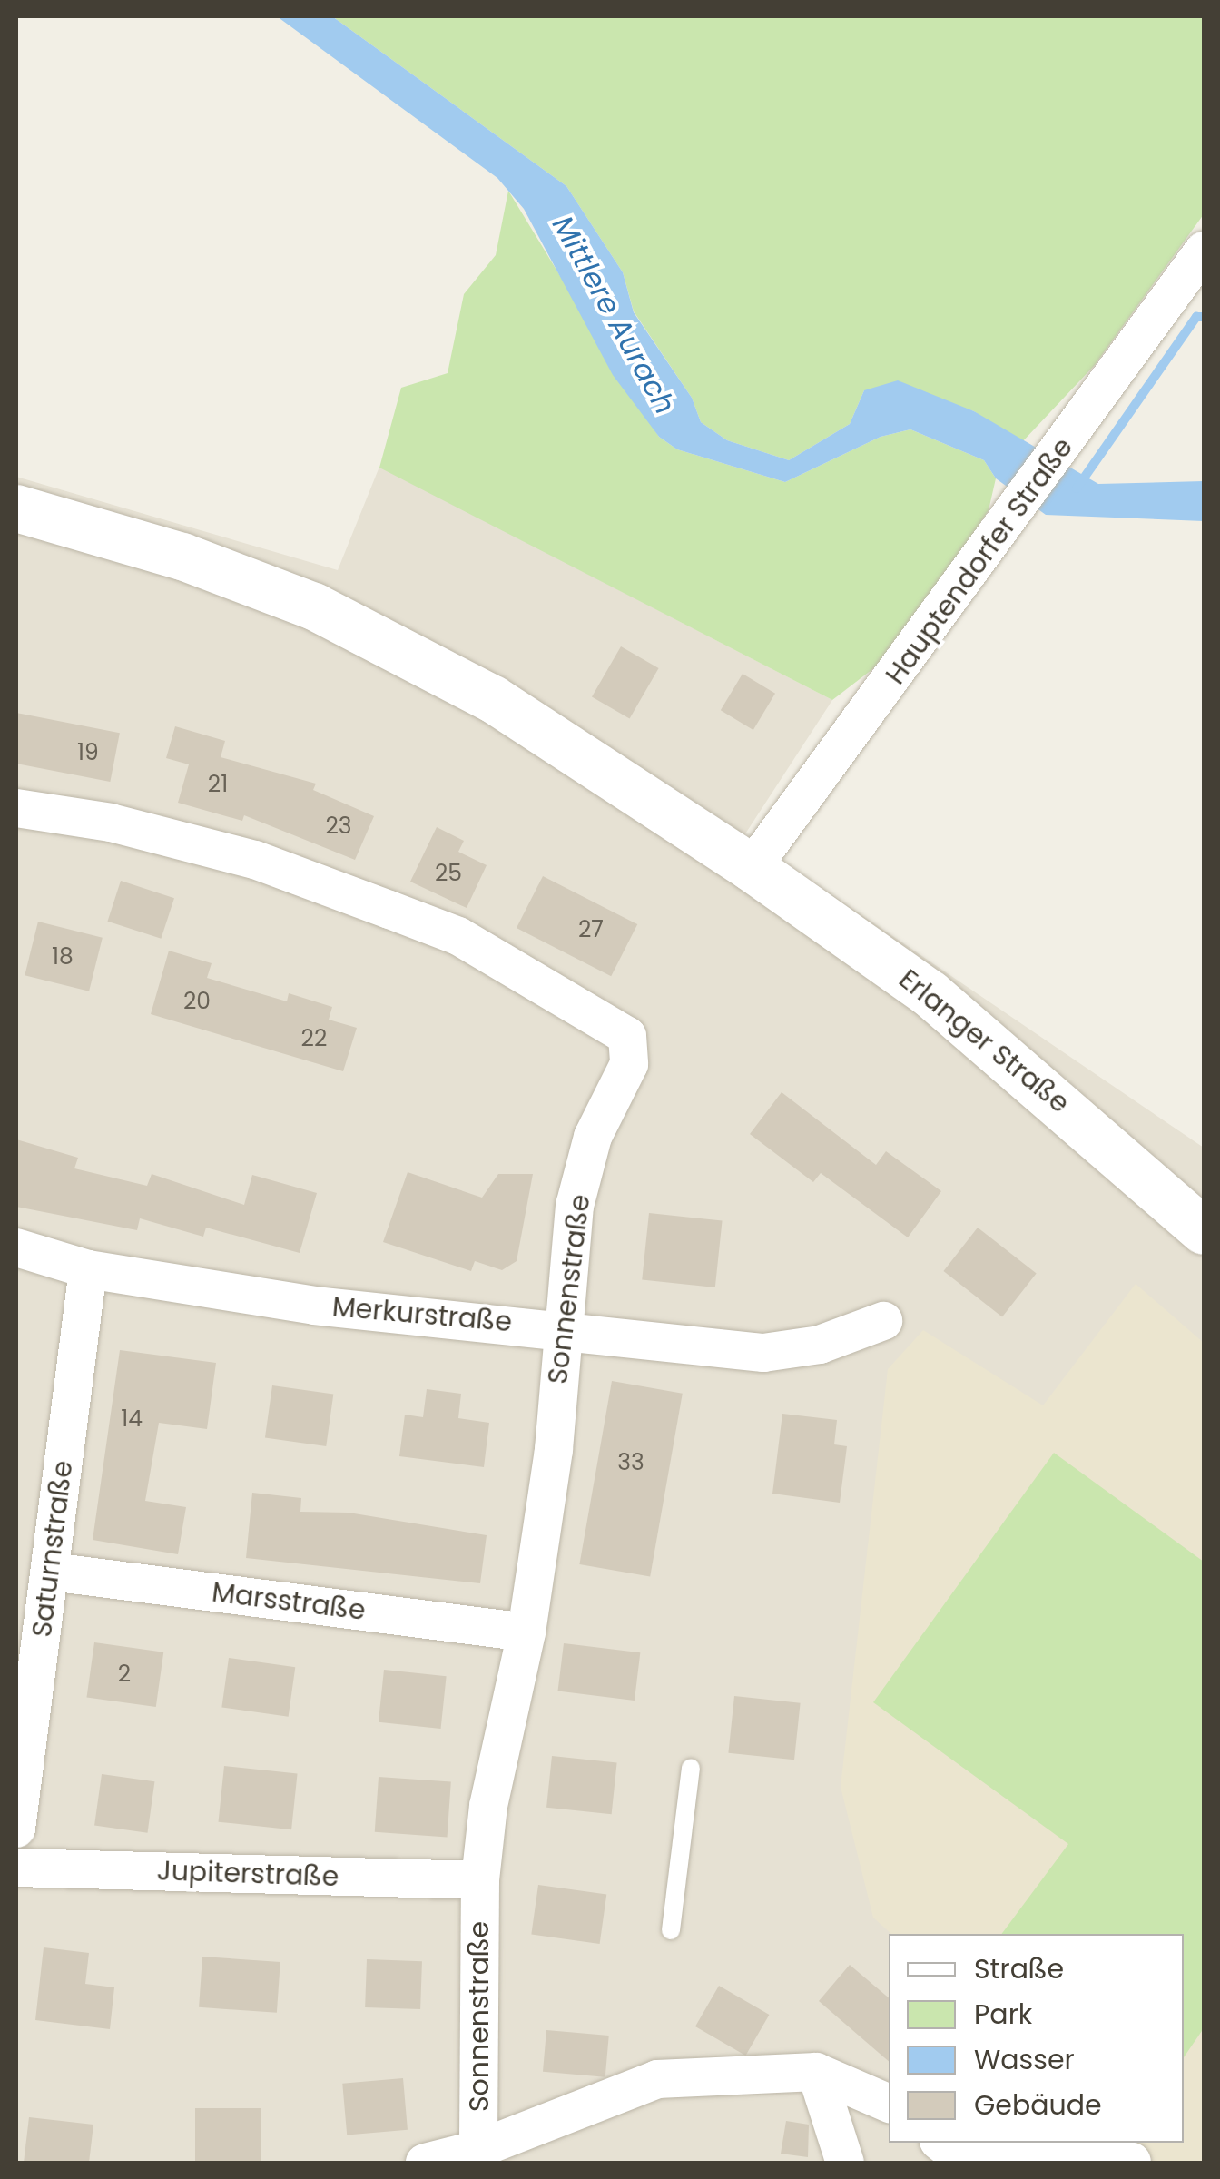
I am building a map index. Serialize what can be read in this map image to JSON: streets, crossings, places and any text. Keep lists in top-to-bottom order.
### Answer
{
  "streets": {
    "street": [
      "Hauptendorfer Straße",
      "Erlanger Straße",
      "Sonnenstraße",
      "Merkurstraße",
      "Saturnstraße",
      "Marsstraße",
      "Jupiterstraße"
    ]
  },
  "crossings": [
    ["Hauptendorfer Straße", "Erlanger Straße"],
    ["Sonnenstraße", "Merkurstraße"],
    ["Sonnenstraße", "Marsstraße"],
    ["Sonnenstraße", "Jupiterstraße"],
    ["Merkurstraße", "Saturnstraße"],
    ["Saturnstraße", "Marsstraße"]
  ],
  "water": ["Mittlere Aurach"],
  "house_numbers": [
    "19",
    "21",
    "23",
    "25",
    "27",
    "18",
    "20",
    "22",
    "14",
    "33",
    "2"
  ],
  "legend": [
    "Straße",
    "Park",
    "Wasser",
    "Gebäude"
  ]
}
